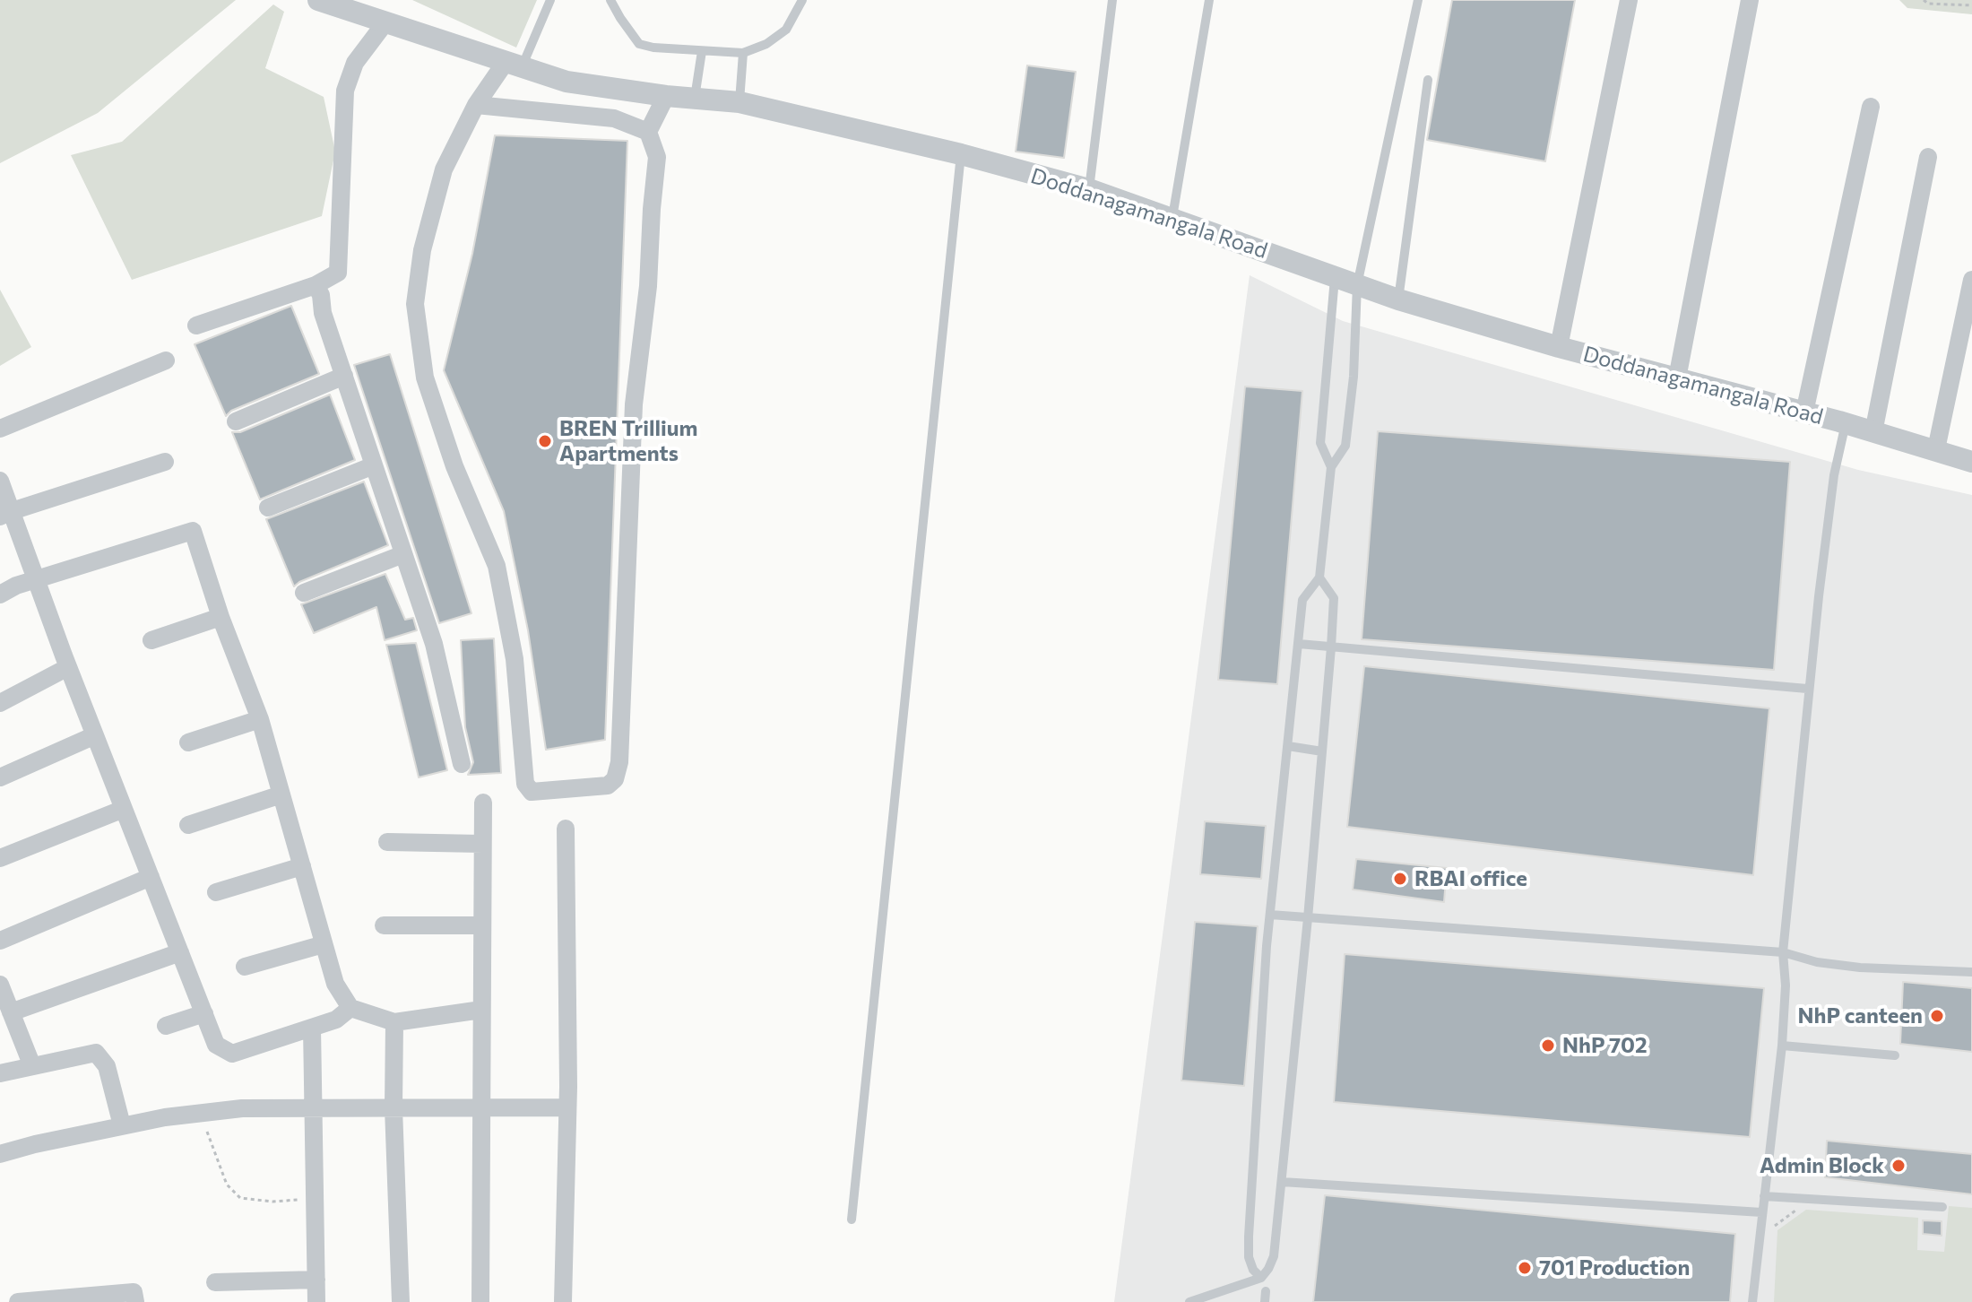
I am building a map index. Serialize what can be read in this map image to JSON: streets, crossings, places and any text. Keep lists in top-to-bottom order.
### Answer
{
  "streets": {
    "street": ["Doddanagamangala Road"]
  },
  "places": [
    "BREN Trillium Apartments",
    "RBAI office",
    "NhP canteen",
    "NhP 702",
    "Admin Block",
    "701 Production"
  ]
}
